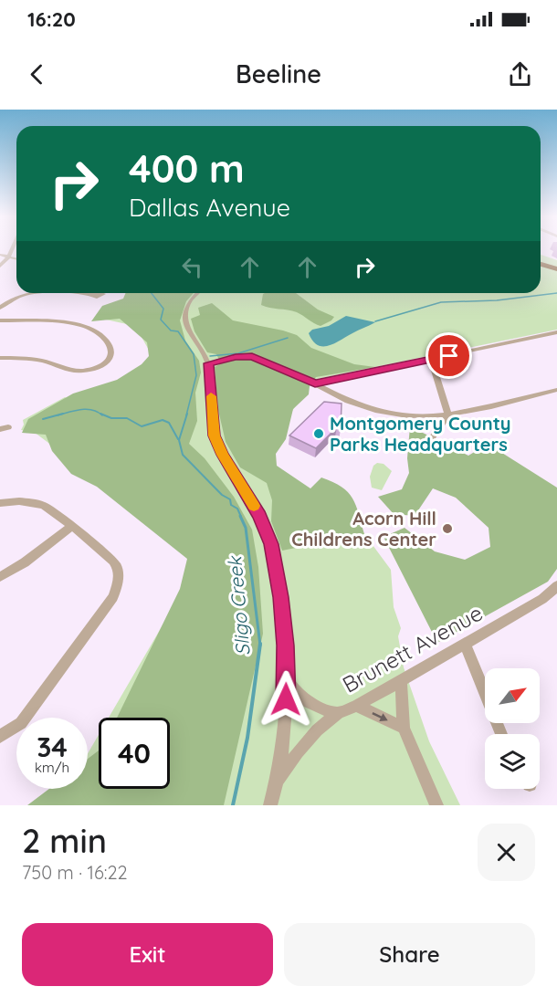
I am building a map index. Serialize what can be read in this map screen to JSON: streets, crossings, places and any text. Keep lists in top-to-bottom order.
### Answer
{
  "streets": {
    "street": ["Brunett Avenue"]
  },
  "water": ["Sligo Creek"],
  "places": ["Montgomery County Parks Headquarters", "Acorn Hill Childrens Center"],
  "north": "top right",
  "page": {
    "status": "16:20",
    "header": "Beeline",
    "turn": ["400 m", "Dallas Avenue"],
    "speed": "34 km/h",
    "limit": "40",
    "heading": ["2 min", "750 m · 16:22"],
    "buttons": ["Exit", "Share"]
  }
}
